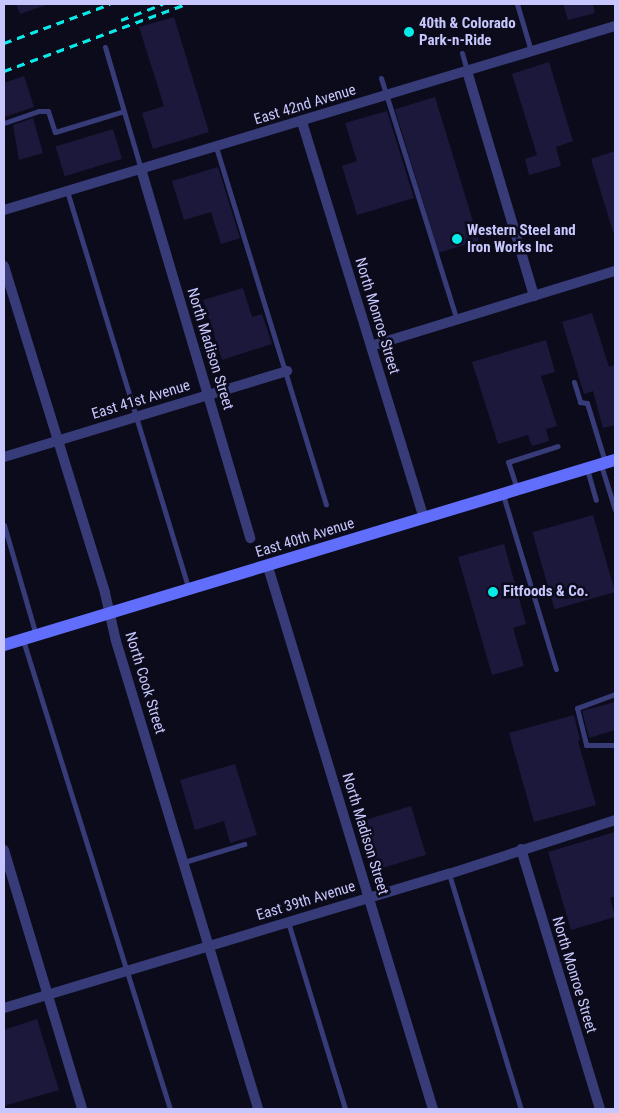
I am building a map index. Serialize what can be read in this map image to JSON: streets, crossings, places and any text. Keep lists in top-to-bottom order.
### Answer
{
  "streets": {
    "street": [
      "East 42nd Avenue",
      "North Monroe Street",
      "North Madison Street",
      "East 41st Avenue",
      "East 40th Avenue",
      "North Cook Street",
      "East 39th Avenue"
    ]
  },
  "crossings": [
    ["East 42nd Avenue", "North Monroe Street"],
    ["East 42nd Avenue", "North Madison Street"],
    ["North Monroe Street", "East 40th Avenue"],
    ["North Monroe Street", "East 39th Avenue"],
    ["North Madison Street", "East 41st Avenue"],
    ["North Madison Street", "East 40th Avenue"],
    ["North Madison Street", "East 39th Avenue"],
    ["East 41st Avenue", "North Cook Street"],
    ["East 40th Avenue", "North Cook Street"],
    ["North Cook Street", "East 39th Avenue"]
  ],
  "places": ["40th & Colorado Park-n-Ride", "Western Steel and Iron Works Inc", "Fitfoods & Co."]
}
